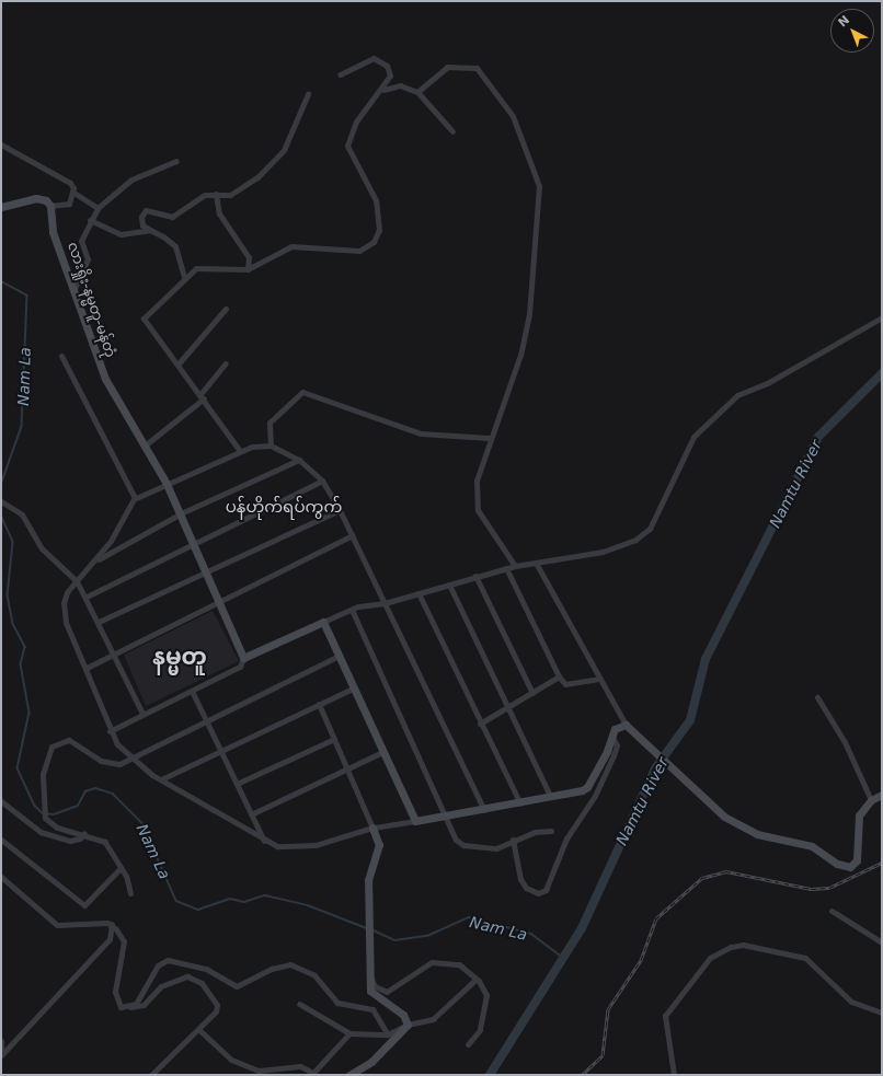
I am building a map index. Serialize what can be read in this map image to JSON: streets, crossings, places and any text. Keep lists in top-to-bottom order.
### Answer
{
  "streets": {
    "main road": ["လားရှိုး-နမ္မတူ-မန်တုံ"]
  },
  "districts": ["ပန်ဟိုက်ရပ်ကွက်", "နမ္မတူ"],
  "water": ["Nam La", "Namtu River"],
  "north": "top left"
}
